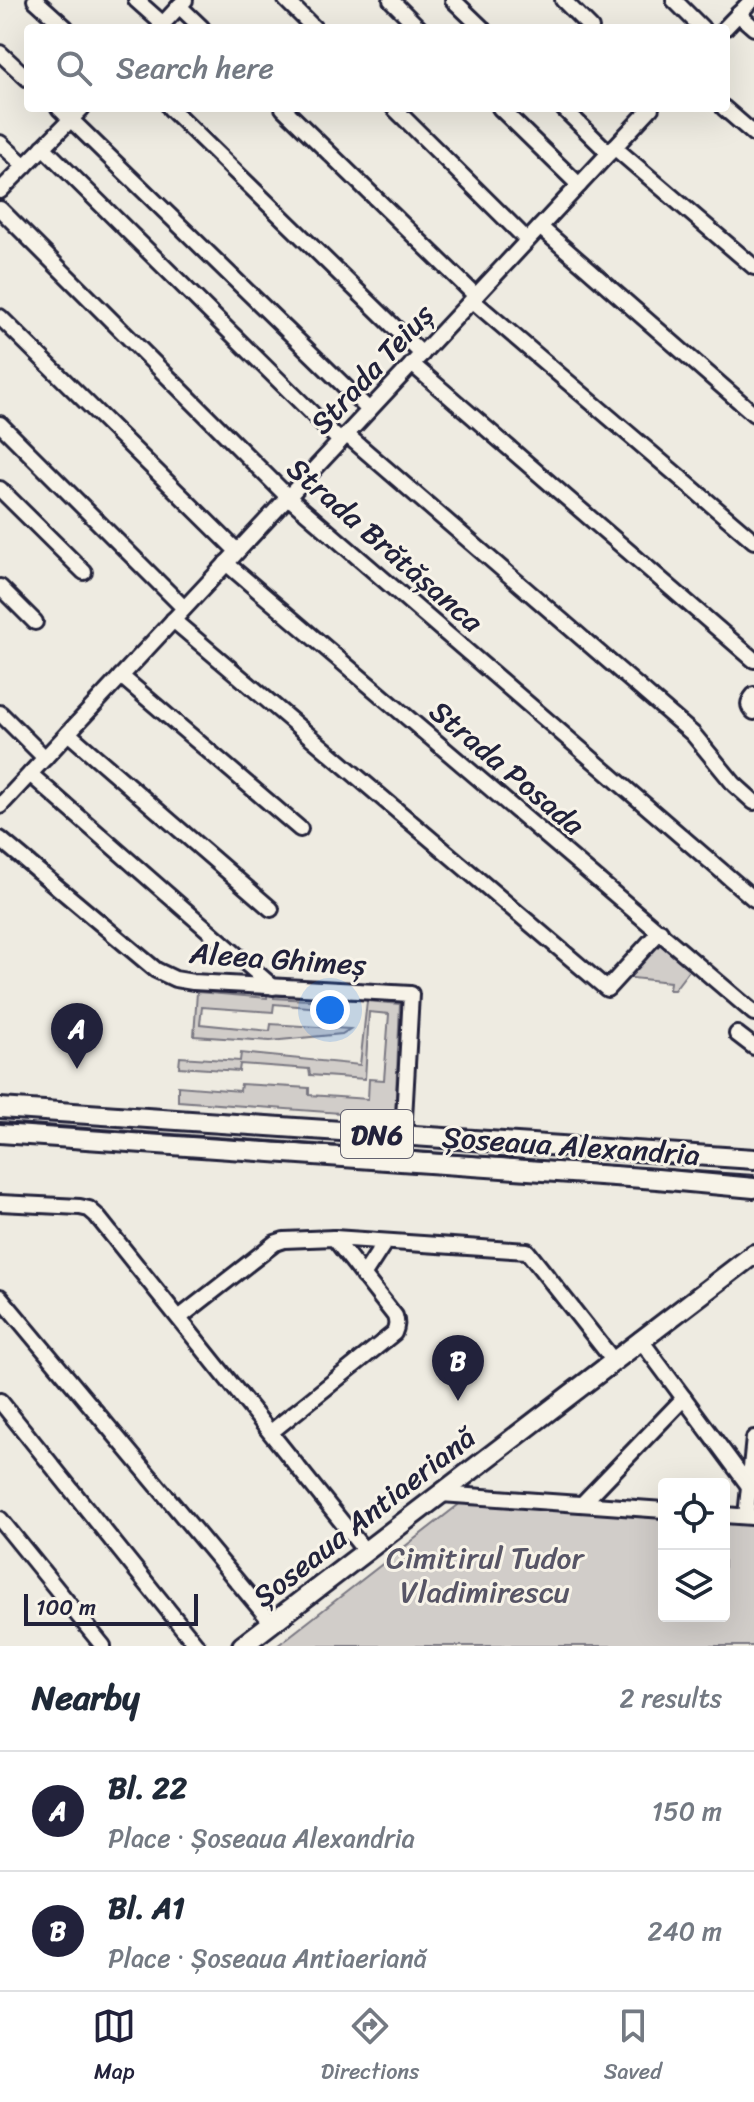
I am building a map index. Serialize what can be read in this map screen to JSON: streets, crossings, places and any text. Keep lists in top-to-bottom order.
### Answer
{
  "streets": {
    "main road": ["DN6", "Șoseaua Alexandria", "Șoseaua Antiaeriană"],
    "street": [
      "Strada Teiuș",
      "Strada Brătășanca",
      "Strada Posada",
      "Aleea Ghimeș"
    ]
  },
  "crossings": [
    ["Strada Teiuș", "Strada Brătășanca"],
    ["Strada Teiuș", "Strada Posada"],
    ["Aleea Ghimeș", "Șoseaua Alexandria"]
  ],
  "parks": ["Cimitirul Tudor Vladimirescu"],
  "scale_bar": "100 m",
  "page": {
    "search": "Search here",
    "pins": ["A", "B"],
    "scale": "100 m",
    "heading": ["Nearby", "2 results"],
    "list": [
      {
        "mark": "A",
        "name": "Bl. 22",
        "note": "Place · Șoseaua Alexandria",
        "value": "150 m"
      },
      {
        "mark": "B",
        "name": "Bl. A1",
        "note": "Place · Șoseaua Antiaeriană",
        "value": "240 m"
      }
    ],
    "nav": ["Map", "Directions", "Saved"]
  }
}
